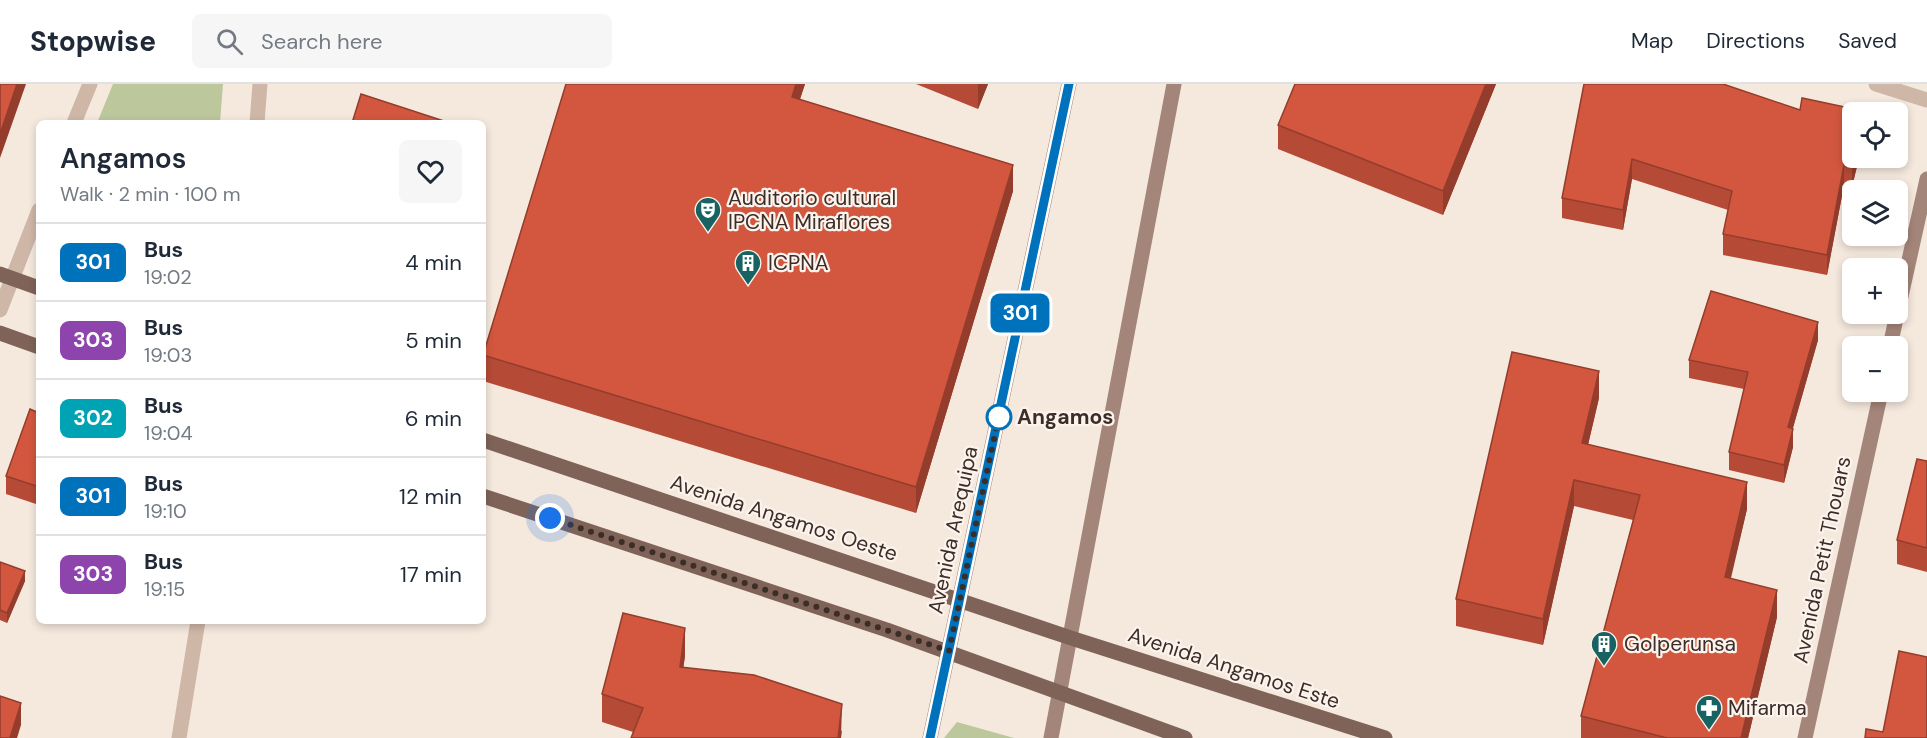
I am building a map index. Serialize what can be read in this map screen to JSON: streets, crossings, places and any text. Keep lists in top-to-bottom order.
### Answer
{
  "streets": {
    "main road": [
      "Avenida Angamos Oeste",
      "Avenida Arequipa",
      "Avenida Petit Thouars",
      "Avenida Angamos Este"
    ]
  },
  "crossings": [
    ["Avenida Angamos Oeste", "Avenida Arequipa"],
    ["Avenida Angamos Oeste", "Avenida Angamos Este"]
  ],
  "places": {
    "theatre": ["Auditorio cultural IPCNA Miraflores"],
    "building": ["ICPNA", "Golperunsa"],
    "other": ["Angamos"],
    "pharmacy": ["Mifarma"]
  },
  "lines": ["bus line 301"],
  "page": {
    "header": "Stopwise",
    "search": "Search here",
    "nav": ["Map", "Directions", "Saved"],
    "on_map": "301",
    "map_buttons": ["+", "−"],
    "heading": ["Angamos", "Walk · 2 min · 100 m"],
    "list": [
      {
        "mark": "301",
        "name": "Bus",
        "note": "19:02",
        "value": "4 min"
      },
      {
        "mark": "303",
        "name": "Bus",
        "note": "19:03",
        "value": "5 min"
      },
      {
        "mark": "302",
        "name": "Bus",
        "note": "19:04",
        "value": "6 min"
      },
      {
        "mark": "301",
        "name": "Bus",
        "note": "19:10",
        "value": "12 min"
      },
      {
        "mark": "303",
        "name": "Bus",
        "note": "19:15",
        "value": "17 min"
      }
    ]
  }
}
